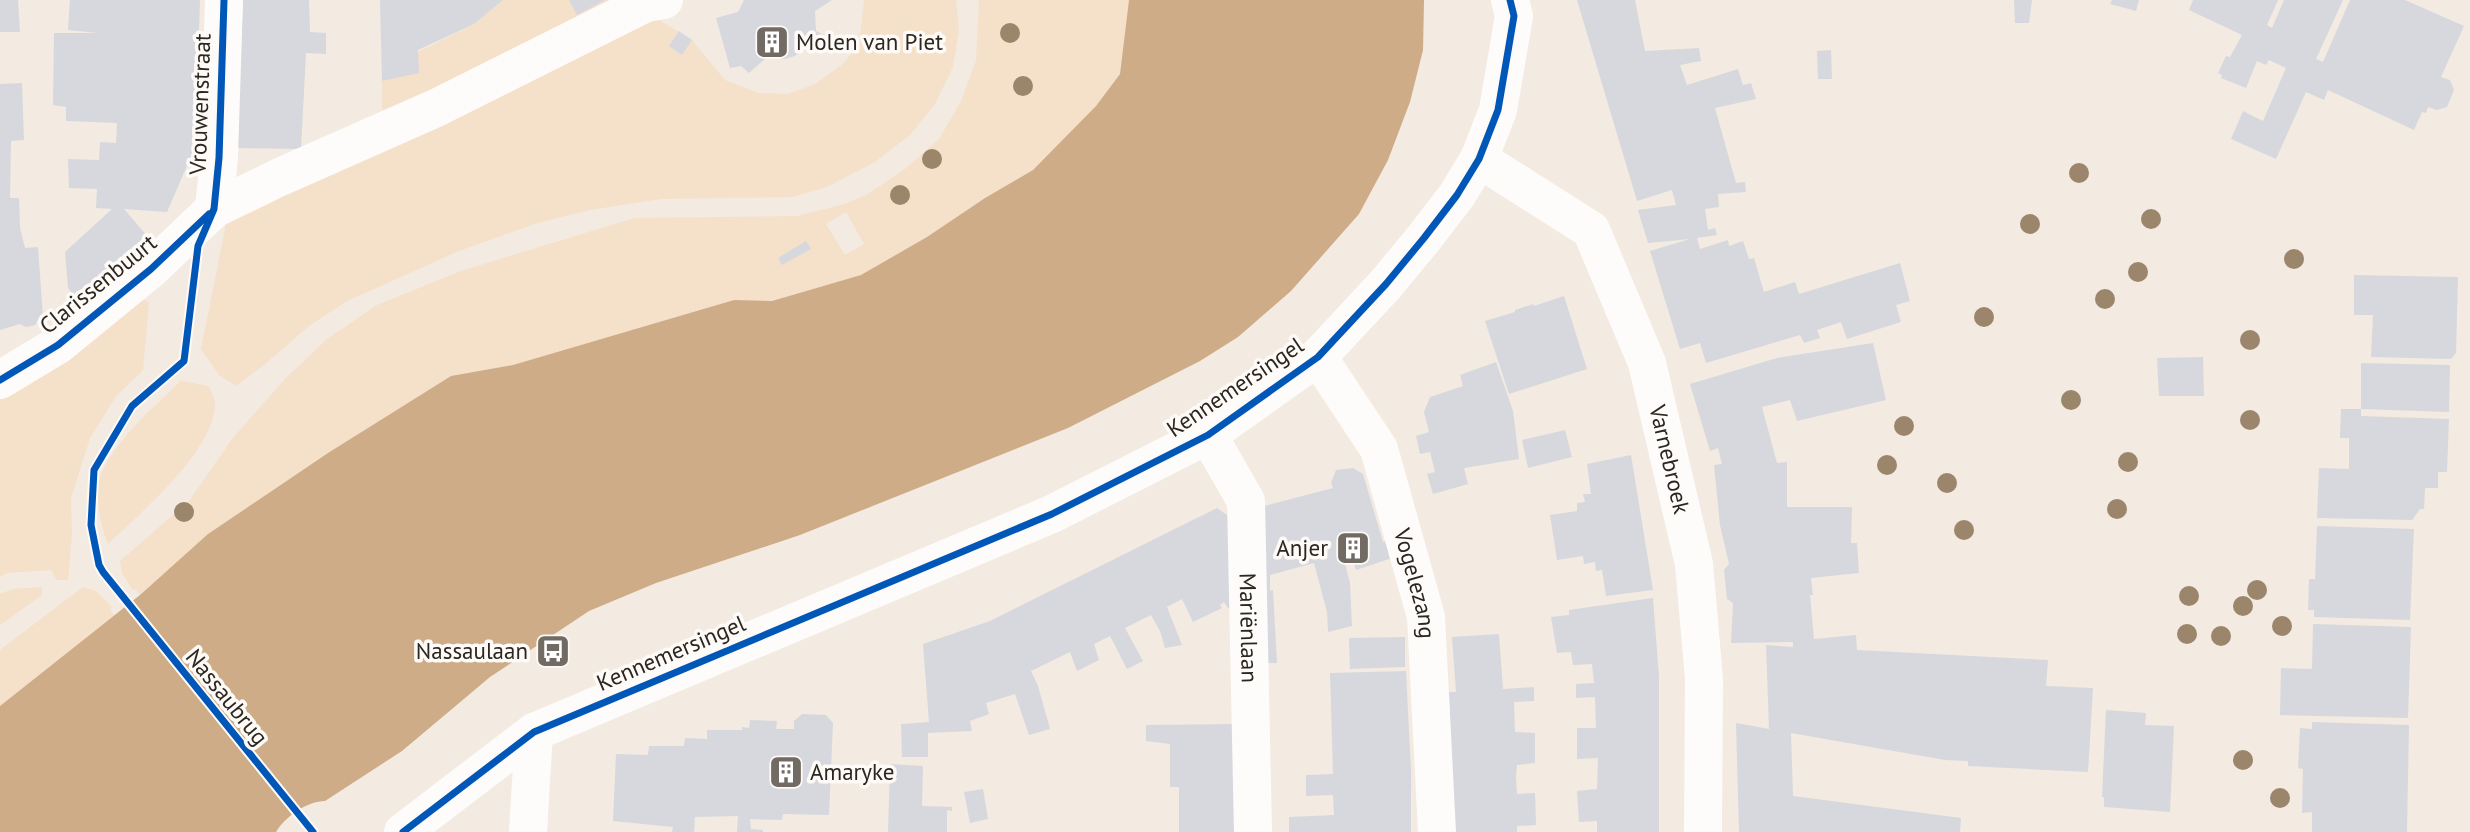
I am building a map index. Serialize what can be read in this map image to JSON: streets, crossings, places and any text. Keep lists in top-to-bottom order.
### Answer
{
  "streets": {
    "street": [
      "Vrouwenstraat",
      "Clarissenbuurt",
      "Kennemersingel",
      "Varnebroek",
      "Vogelezang",
      "Mariënlaan"
    ],
    "cycle path": ["Nassaubrug"]
  },
  "crossings": [
    ["Vrouwenstraat", "Clarissenbuurt"],
    ["Kennemersingel", "Varnebroek"],
    ["Kennemersingel", "Vogelezang"],
    ["Kennemersingel", "Mariënlaan"]
  ],
  "places": {
    "building": ["Molen van Piet", "Anjer", "Amaryke"],
    "bus stop": ["Nassaulaan"]
  }
}
